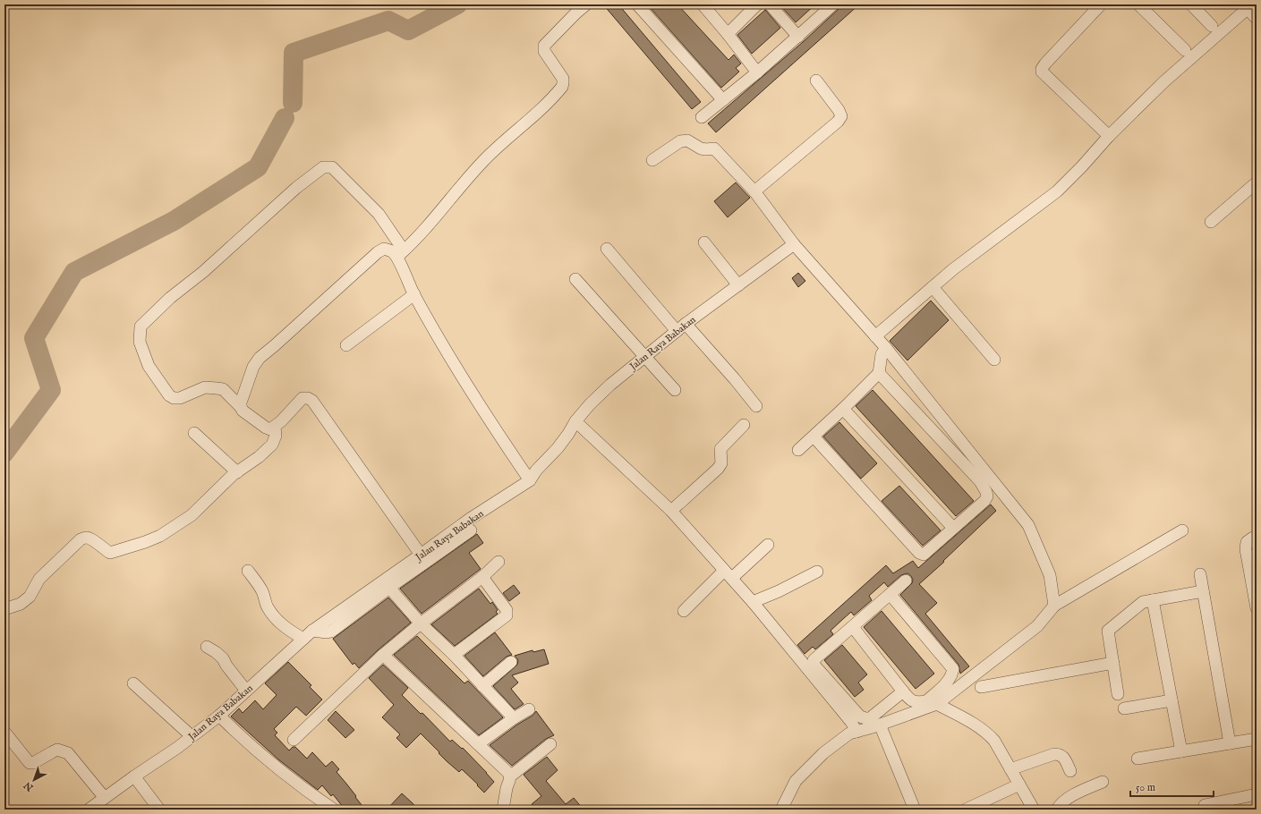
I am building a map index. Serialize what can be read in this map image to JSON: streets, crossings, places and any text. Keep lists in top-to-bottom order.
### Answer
{
  "streets": {
    "street": ["Jalan Raya Babakan"]
  },
  "scale_bar": "50 m",
  "north": "bottom left"
}
